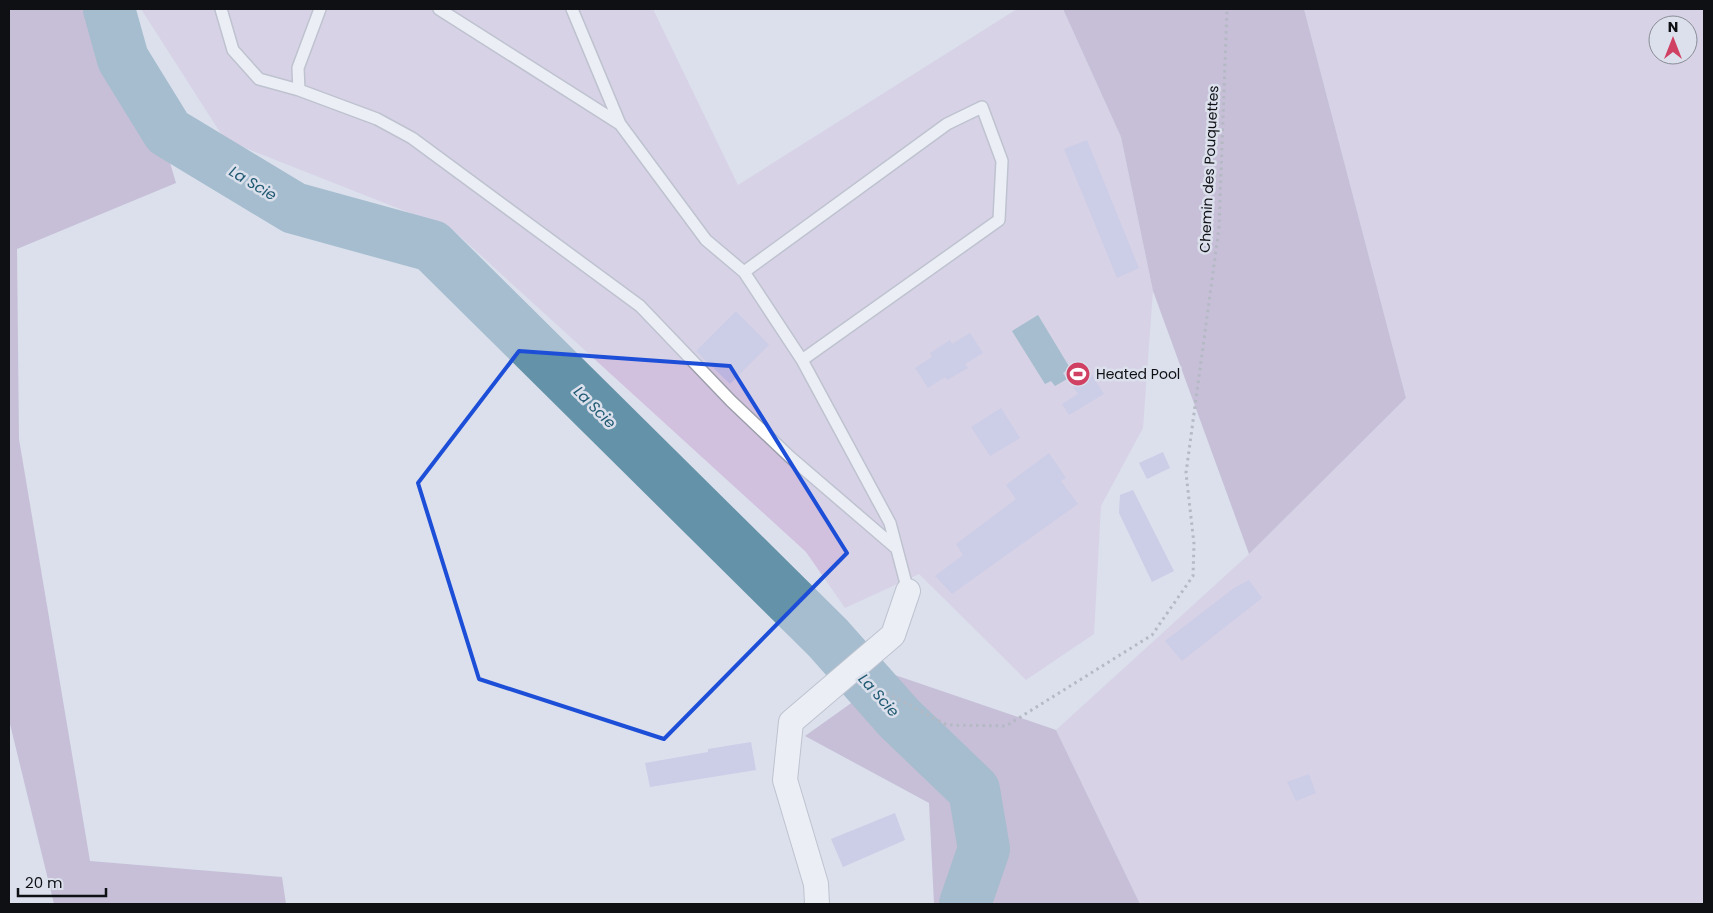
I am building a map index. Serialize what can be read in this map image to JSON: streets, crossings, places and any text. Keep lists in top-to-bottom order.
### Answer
{
  "streets": {
    "path": ["Chemin des Pouquettes"]
  },
  "water": ["La Scie"],
  "places": {
    "sports": ["Heated Pool"]
  },
  "scale_bar": "20 m",
  "north": "top"
}
